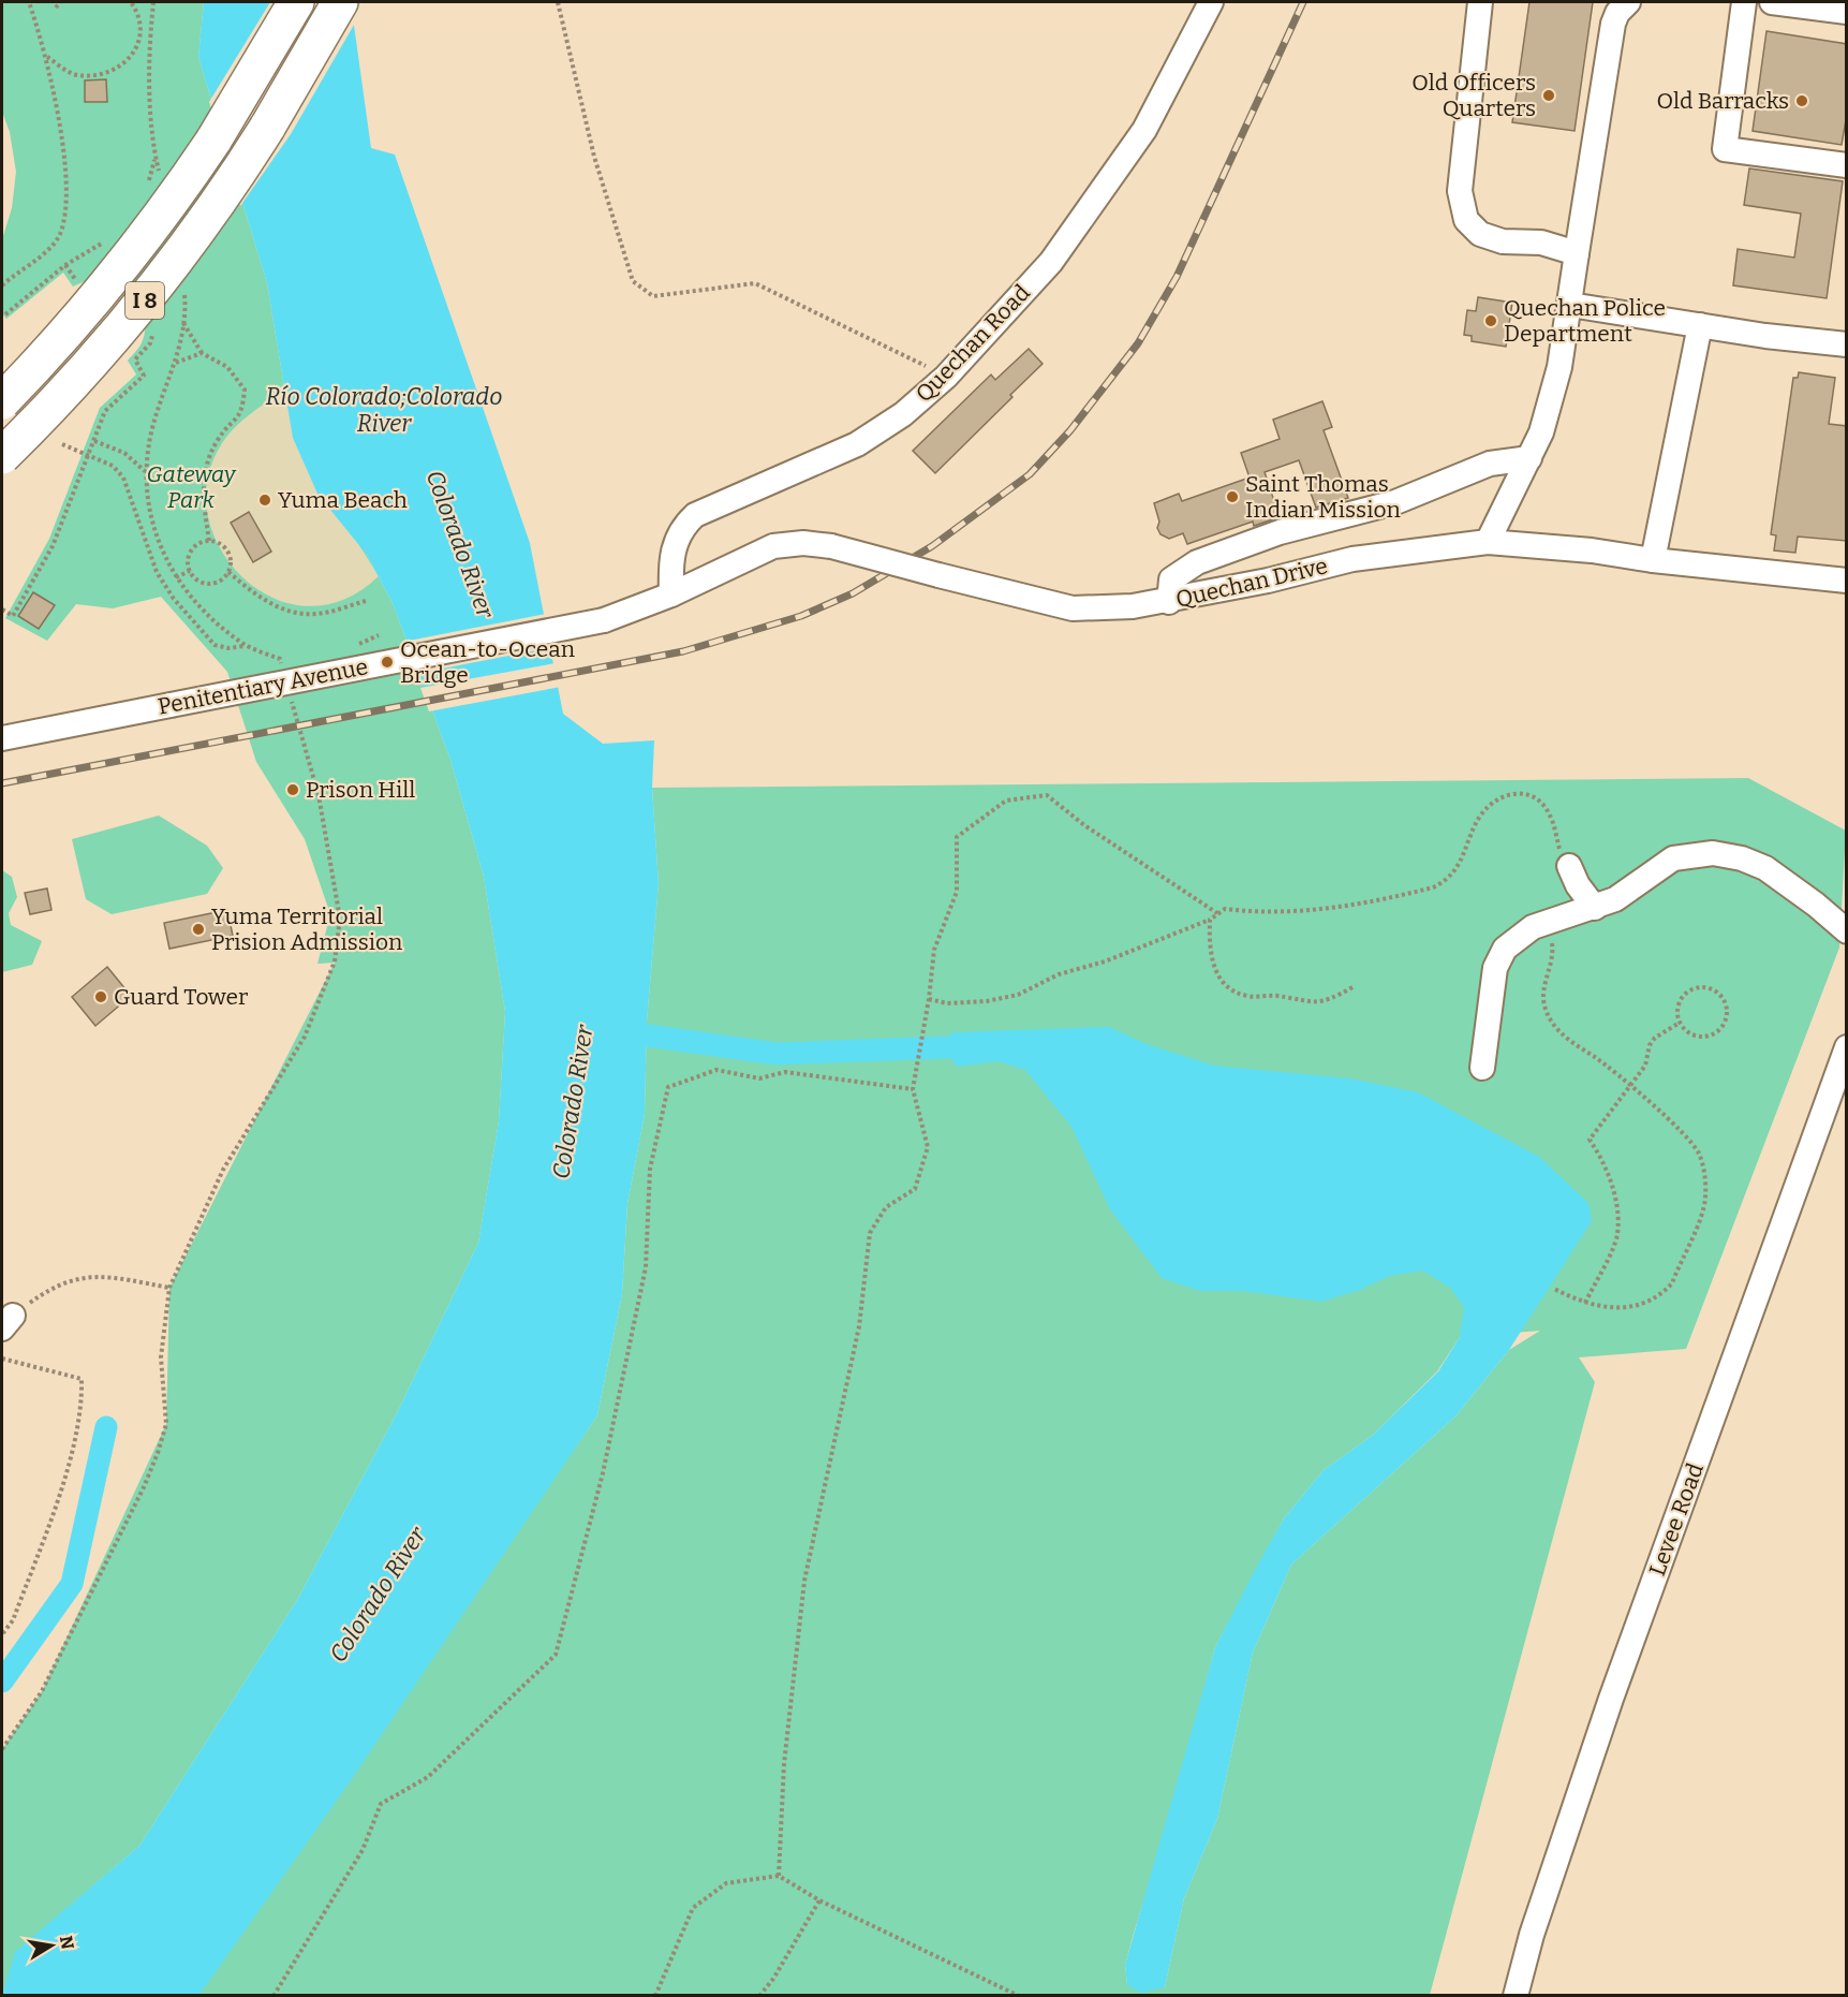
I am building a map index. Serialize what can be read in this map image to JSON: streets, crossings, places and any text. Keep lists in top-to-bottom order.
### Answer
{
  "streets": {
    "highway": ["I 8"],
    "street": [
      "Quechan Road",
      "Quechan Drive",
      "Penitentiary Avenue",
      "Levee Road"
    ]
  },
  "crossings": [
    ["Quechan Road", "Quechan Drive"],
    ["Quechan Road", "Penitentiary Avenue"],
    ["Quechan Drive", "Penitentiary Avenue"]
  ],
  "water": ["Río Colorado;Colorado River", "Colorado River"],
  "parks": ["Gateway Park"],
  "places": [
    "Old Officers Quarters",
    "Old Barracks",
    "Quechan Police Department",
    "Saint Thomas Indian Mission",
    "Yuma Beach",
    "Ocean-to-Ocean Bridge",
    "Prison Hill",
    "Yuma Territorial Prision Admission",
    "Guard Tower"
  ],
  "north": "right"
}
